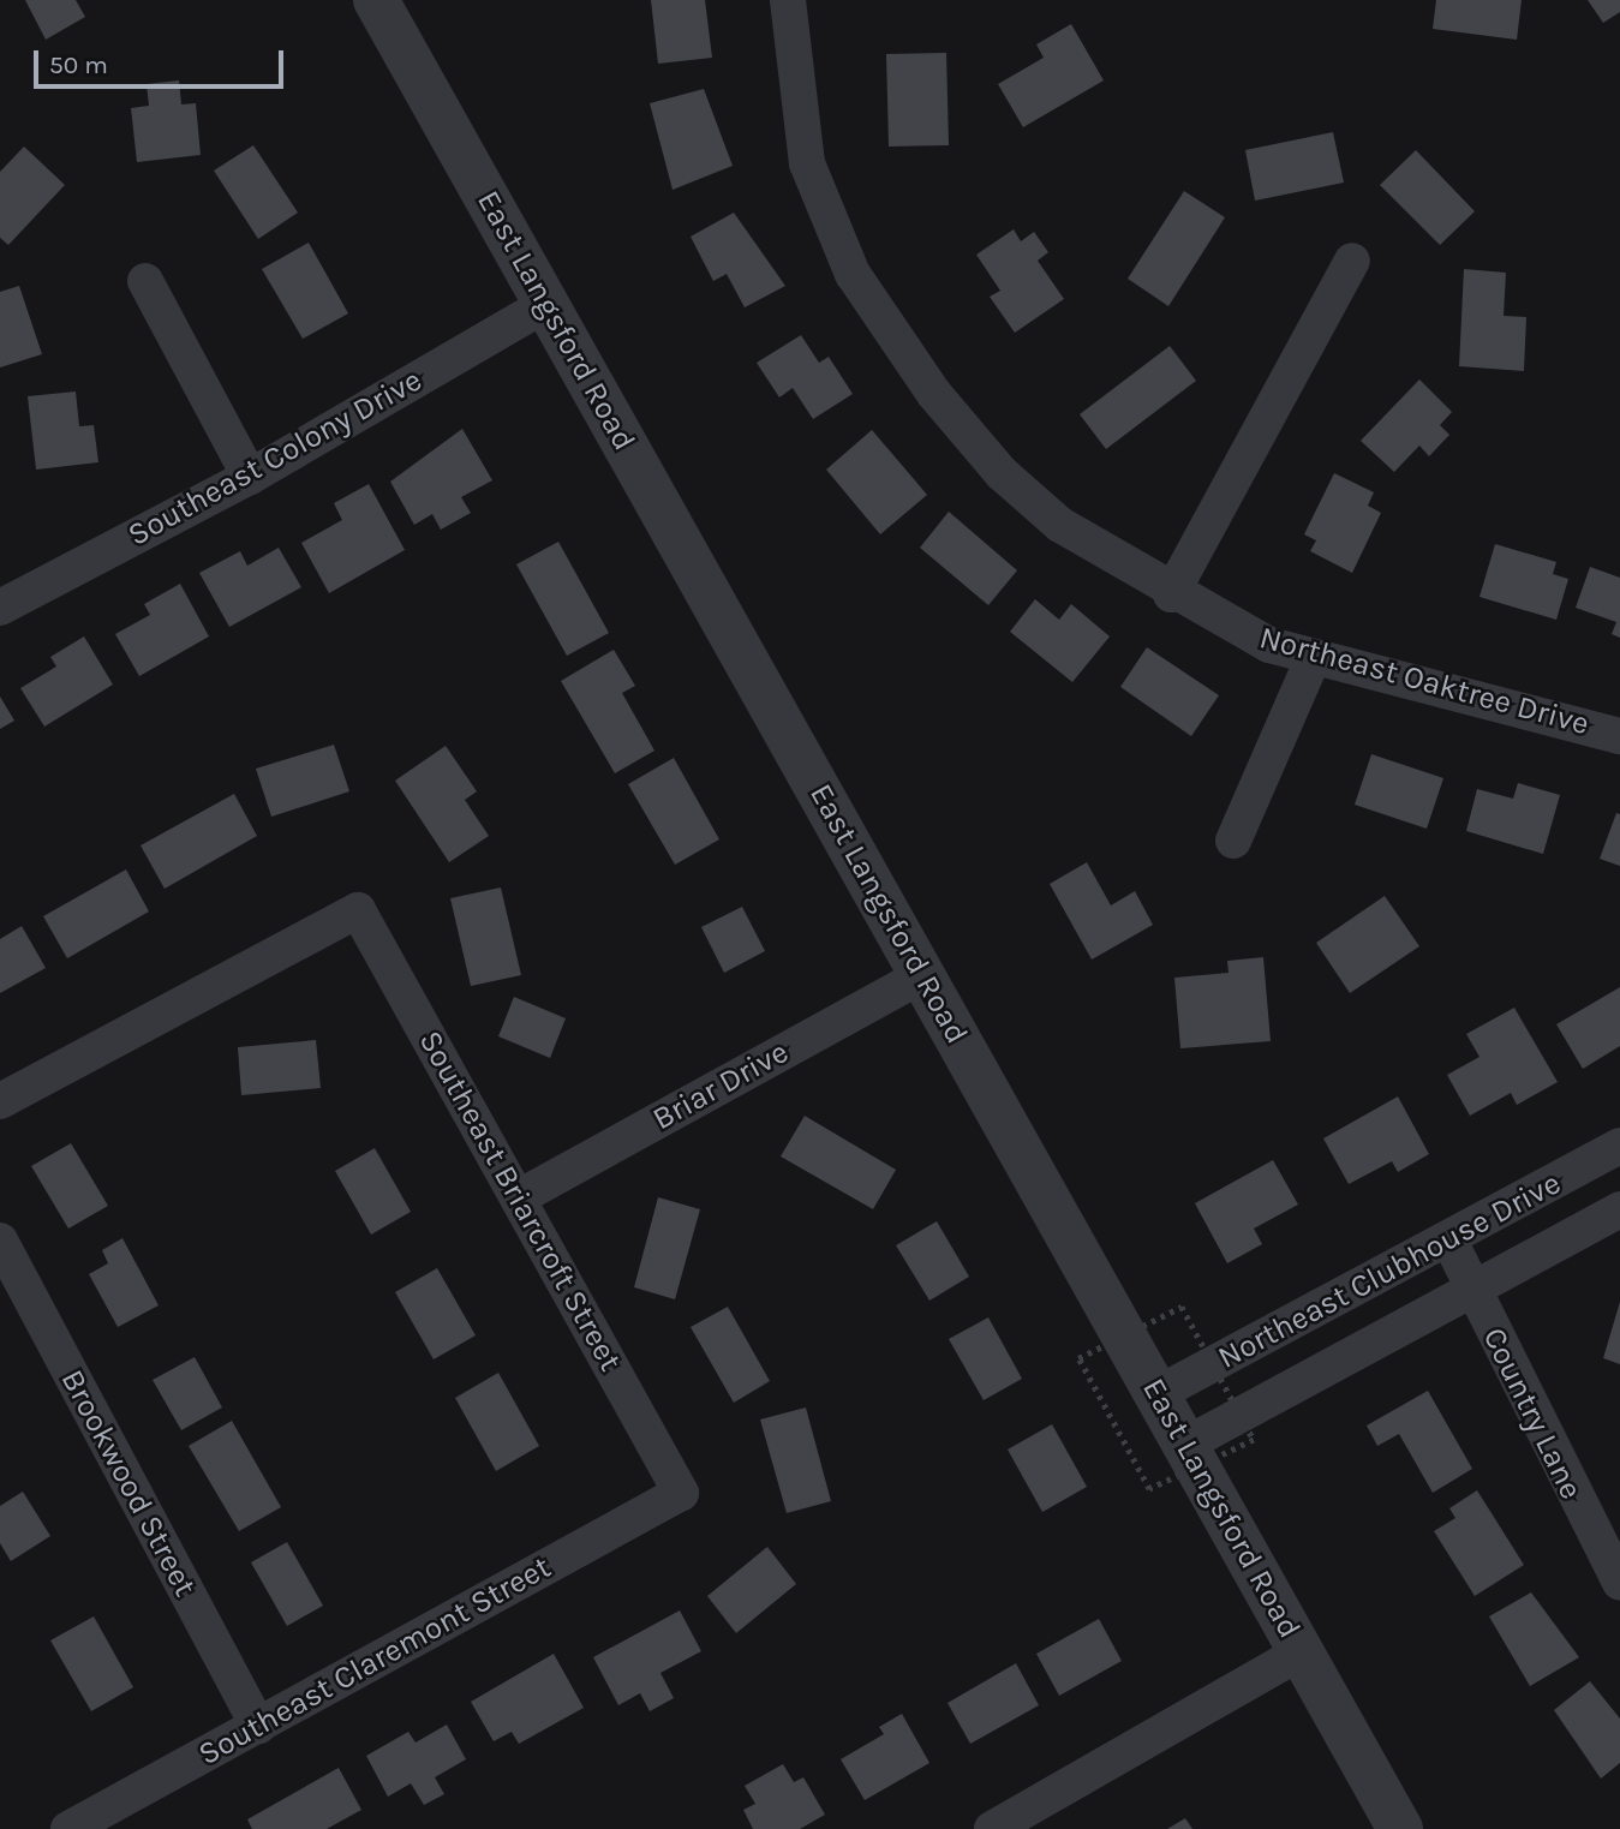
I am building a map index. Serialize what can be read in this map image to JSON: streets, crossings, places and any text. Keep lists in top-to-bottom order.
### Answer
{
  "streets": {
    "street": [
      "East Langsford Road",
      "Southeast Colony Drive",
      "Northeast Oaktree Drive",
      "Briar Drive",
      "Southeast Briarcroft Street",
      "Northeast Clubhouse Drive",
      "Country Lane",
      "Brookwood Street",
      "Southeast Claremont Street"
    ]
  },
  "crossings": [
    ["East Langsford Road", "Southeast Colony Drive"],
    ["East Langsford Road", "Briar Drive"],
    ["East Langsford Road", "Northeast Clubhouse Drive"],
    ["Briar Drive", "Southeast Briarcroft Street"],
    ["Southeast Briarcroft Street", "Southeast Claremont Street"],
    ["Northeast Clubhouse Drive", "Country Lane"],
    ["Brookwood Street", "Southeast Claremont Street"]
  ],
  "scale_bar": "50 m"
}
